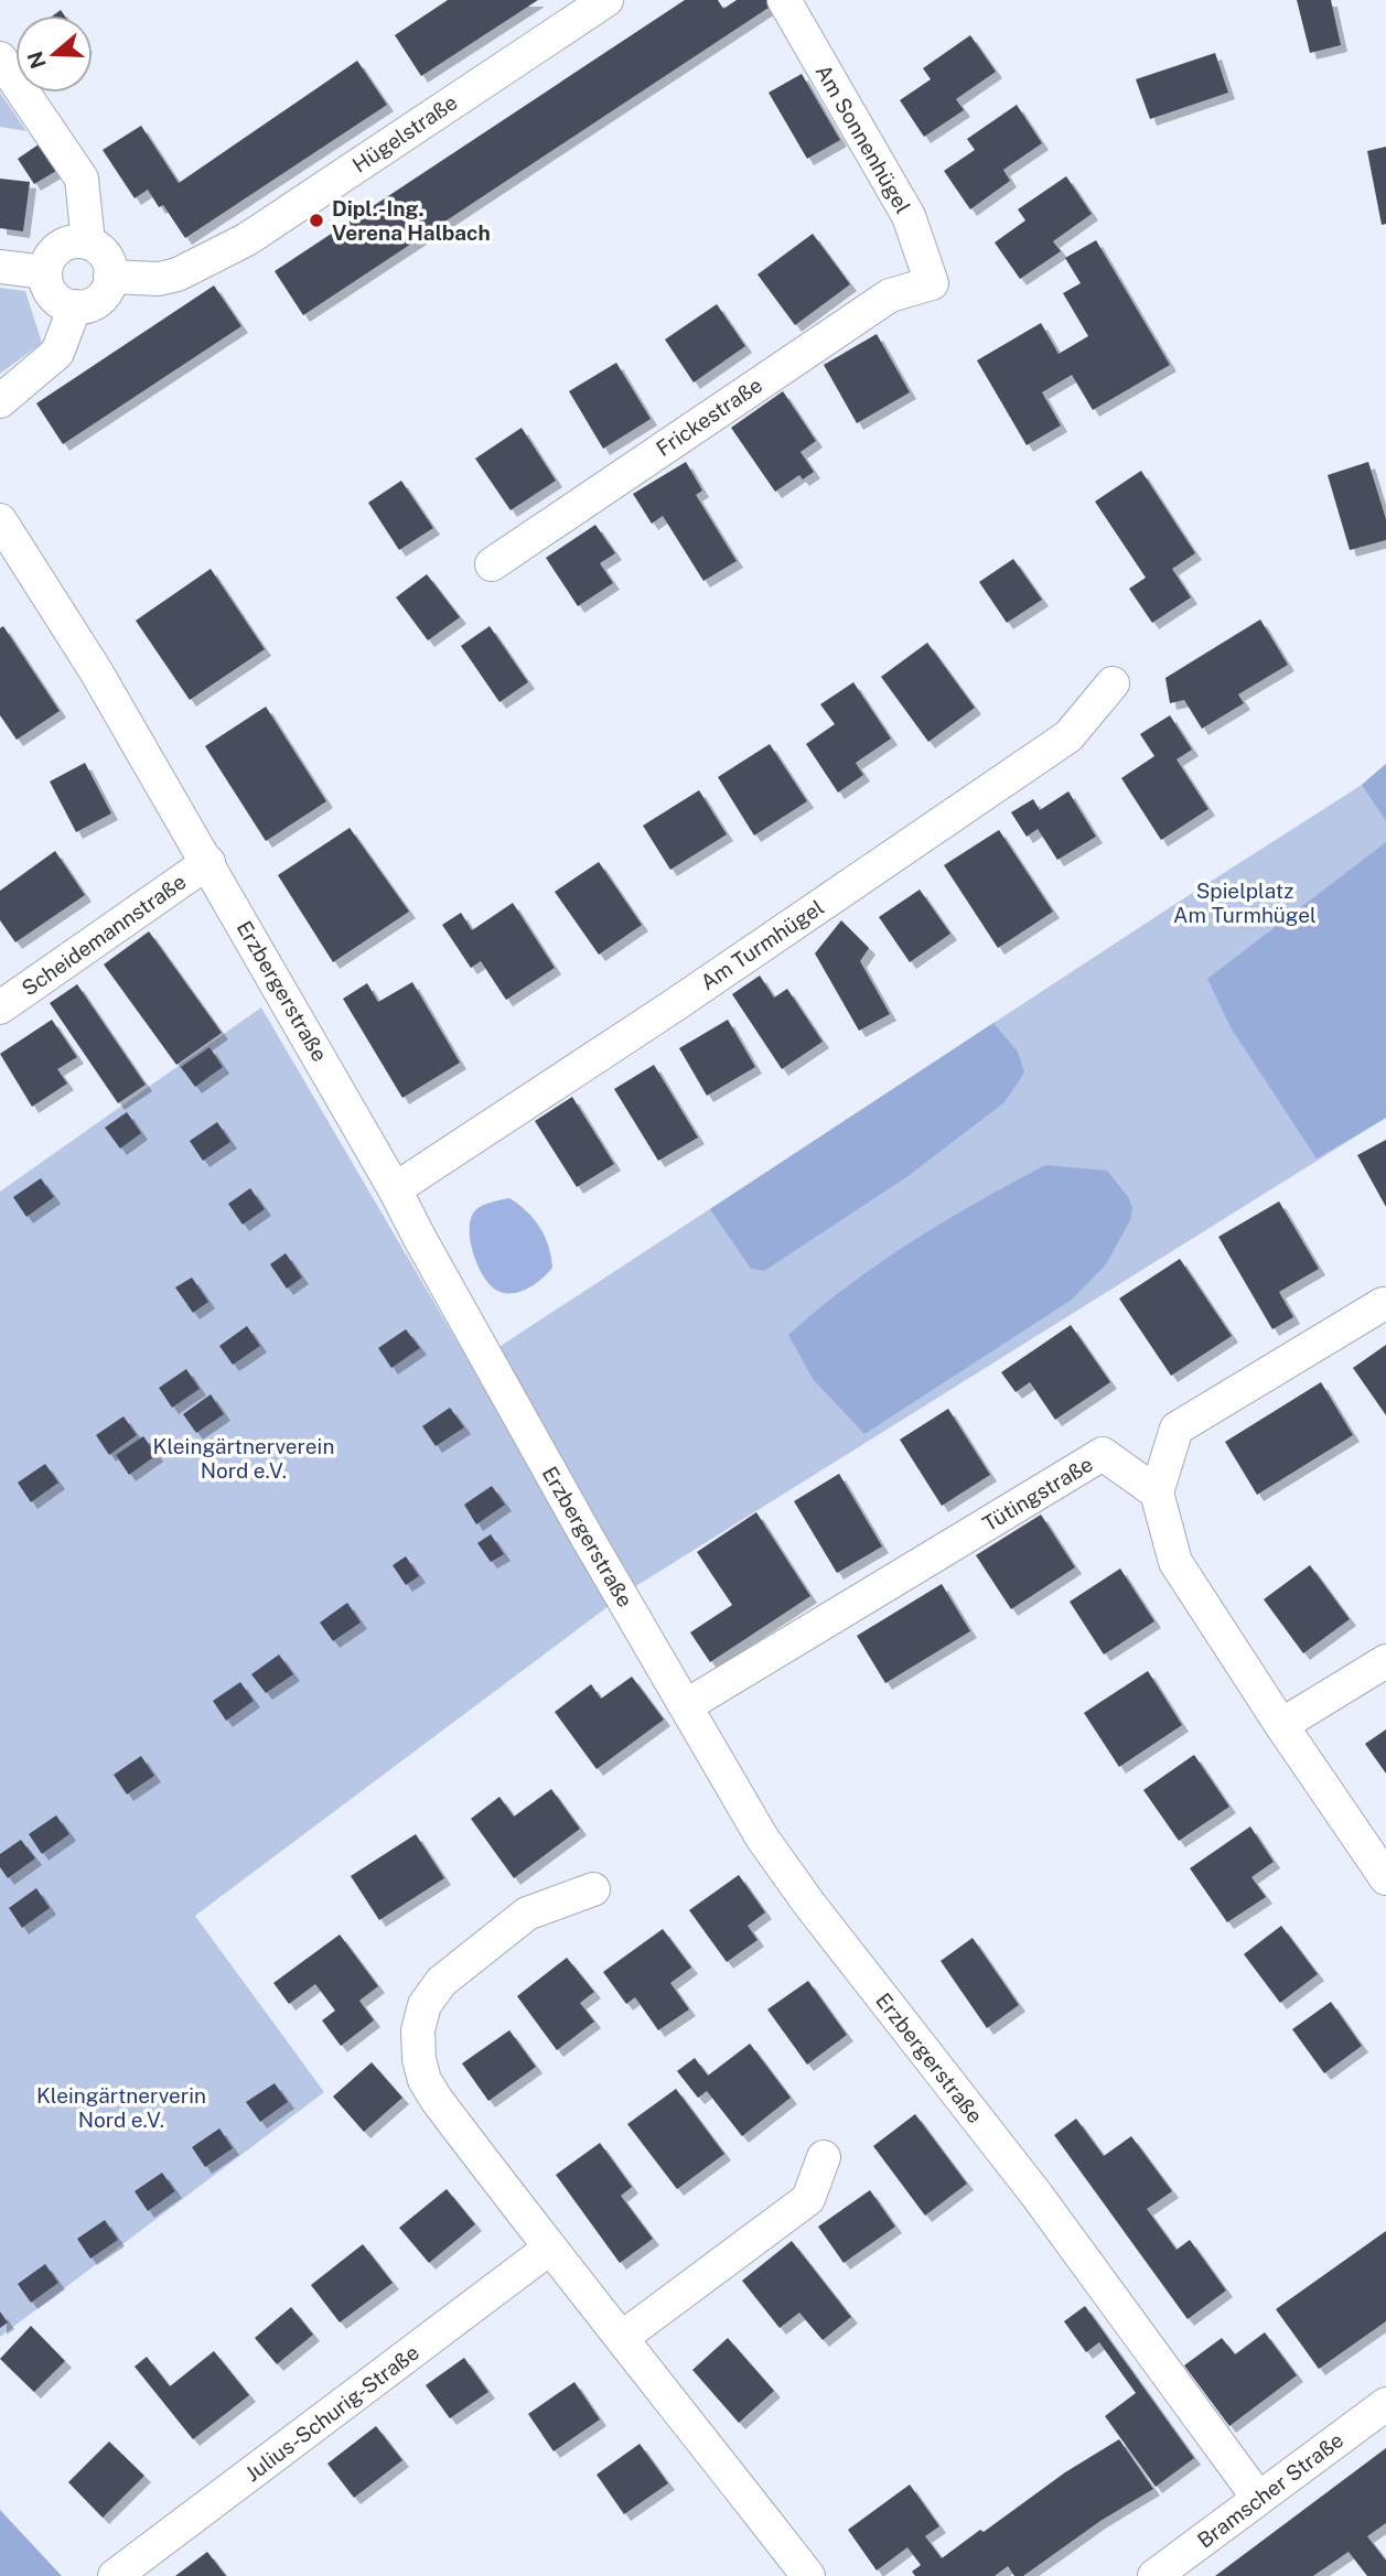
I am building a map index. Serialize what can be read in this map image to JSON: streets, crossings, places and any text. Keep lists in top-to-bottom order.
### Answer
{
  "streets": {
    "street": [
      "Hügelstraße",
      "Am Sonnenhügel",
      "Frickestraße",
      "Scheidemannstraße",
      "Am Turmhügel",
      "Erzbergerstraße",
      "Tütingstraße",
      "Julius-Schurig-Straße",
      "Bramscher Straße"
    ]
  },
  "crossings": [
    ["Am Sonnenhügel", "Frickestraße"],
    ["Scheidemannstraße", "Erzbergerstraße"],
    ["Am Turmhügel", "Erzbergerstraße"],
    ["Erzbergerstraße", "Tütingstraße"],
    ["Erzbergerstraße", "Bramscher Straße"]
  ],
  "parks": ["Spielplatz Am Turmhügel", "Kleingärtnerverein Nord e.V.", "Kleingärtnerverin Nord e.V."],
  "places": ["Dipl.-Ing. Verena Halbach"],
  "north": "left"
}
